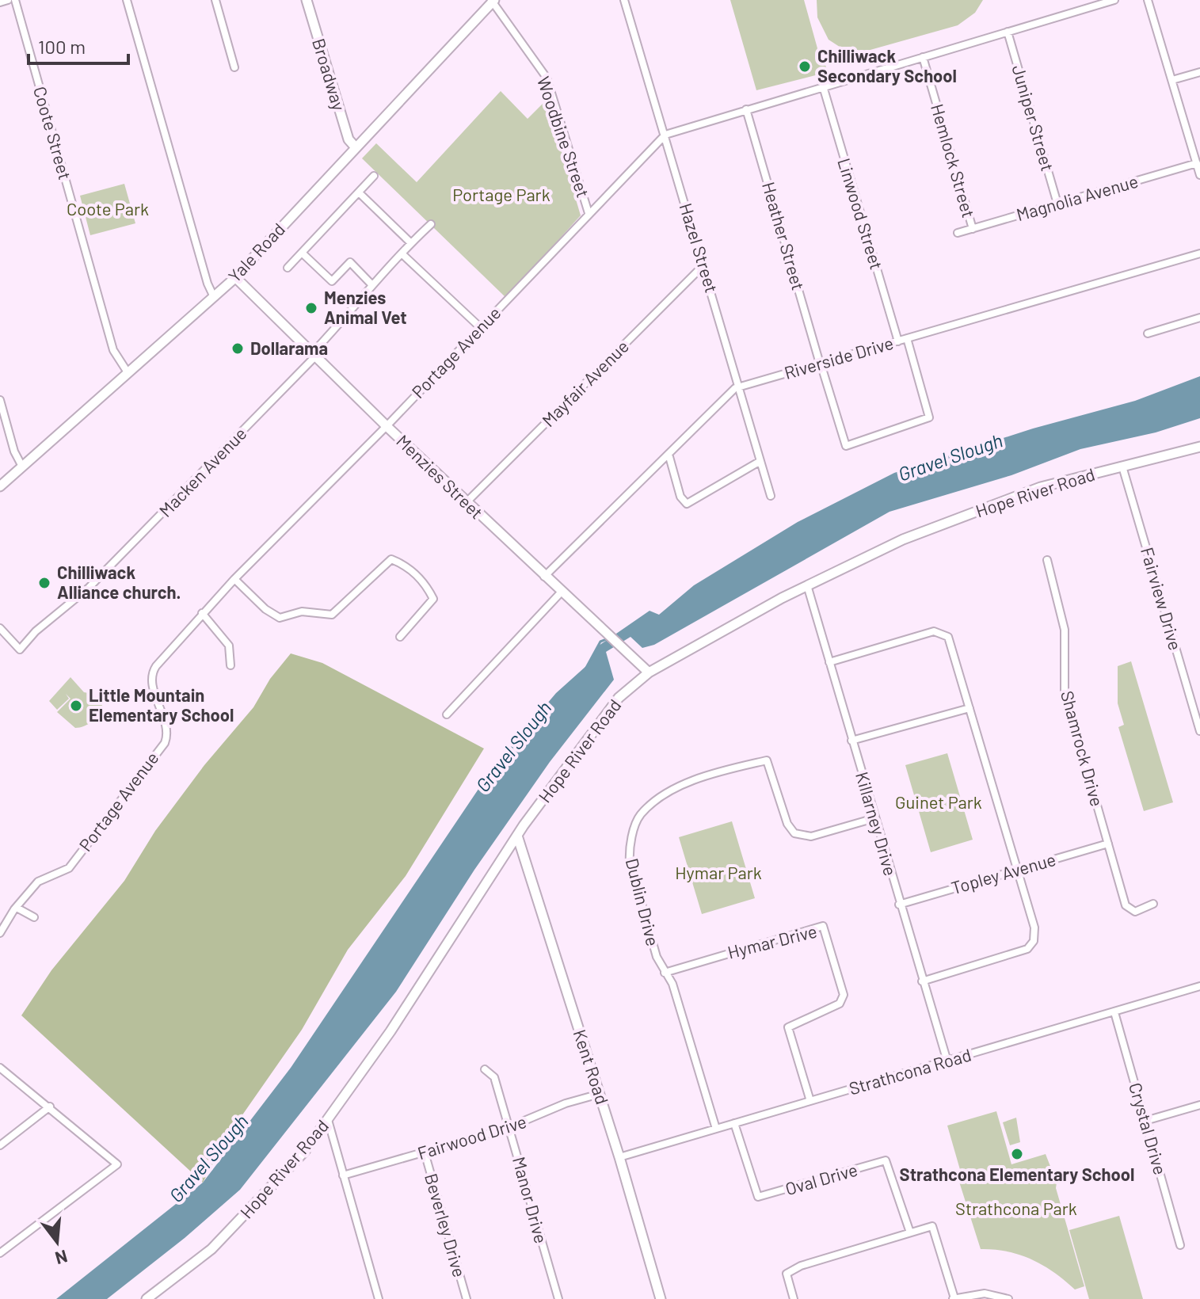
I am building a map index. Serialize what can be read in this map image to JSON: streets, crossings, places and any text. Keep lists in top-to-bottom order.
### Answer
{
  "streets": {
    "street": [
      "Broadway",
      "Juniper Street",
      "Coote Street",
      "Woodbine Street",
      "Hemlock Street",
      "Magnolia Avenue",
      "Linwood Street",
      "Heather Street",
      "Hazel Street",
      "Yale Road",
      "Portage Avenue",
      "Riverside Drive",
      "Mayfair Avenue",
      "Macken Avenue",
      "Menzies Street",
      "Hope River Road",
      "Fairview Drive",
      "Shamrock Drive",
      "Killarney Drive",
      "Topley Avenue",
      "Dublin Drive",
      "Hymar Drive",
      "Kent Road",
      "Strathcona Road",
      "Crystal Drive",
      "Fairwood Drive",
      "Oval Drive",
      "Manor Drive",
      "Beverley Drive"
    ]
  },
  "crossings": [
    ["Broadway", "Yale Road"],
    ["Juniper Street", "Magnolia Avenue"],
    ["Juniper Street", "Portage Avenue"],
    ["Coote Street", "Yale Road"],
    ["Woodbine Street", "Yale Road"],
    ["Woodbine Street", "Portage Avenue"],
    ["Hemlock Street", "Magnolia Avenue"],
    ["Hemlock Street", "Portage Avenue"],
    ["Linwood Street", "Portage Avenue"],
    ["Linwood Street", "Riverside Drive"],
    ["Heather Street", "Portage Avenue"],
    ["Heather Street", "Riverside Drive"],
    ["Hazel Street", "Portage Avenue"],
    ["Hazel Street", "Riverside Drive"],
    ["Hazel Street", "Mayfair Avenue"],
    ["Yale Road", "Menzies Street"],
    ["Portage Avenue", "Menzies Street"],
    ["Riverside Drive", "Menzies Street"],
    ["Mayfair Avenue", "Menzies Street"],
    ["Macken Avenue", "Menzies Street"],
    ["Menzies Street", "Hope River Road"],
    ["Hope River Road", "Fairview Drive"],
    ["Hope River Road", "Killarney Drive"],
    ["Hope River Road", "Kent Road"],
    ["Shamrock Drive", "Topley Avenue"],
    ["Killarney Drive", "Topley Avenue"],
    ["Killarney Drive", "Dublin Drive"],
    ["Killarney Drive", "Strathcona Road"],
    ["Dublin Drive", "Hymar Drive"],
    ["Dublin Drive", "Strathcona Road"],
    ["Hymar Drive", "Strathcona Road"],
    ["Kent Road", "Strathcona Road"],
    ["Kent Road", "Fairwood Drive"],
    ["Strathcona Road", "Crystal Drive"],
    ["Strathcona Road", "Oval Drive"],
    ["Fairwood Drive", "Manor Drive"],
    ["Fairwood Drive", "Beverley Drive"]
  ],
  "water": ["Gravel Slough"],
  "parks": [
    "Portage Park",
    "Coote Park",
    "Guinet Park",
    "Hymar Park",
    "Strathcona Park"
  ],
  "places": [
    "Chilliwack Secondary School",
    "Menzies Animal Vet",
    "Dollarama",
    "Chilliwack Alliance church.",
    "Little Mountain Elementary School",
    "Strathcona Elementary School"
  ],
  "scale_bar": "100 m",
  "north": "bottom"
}
